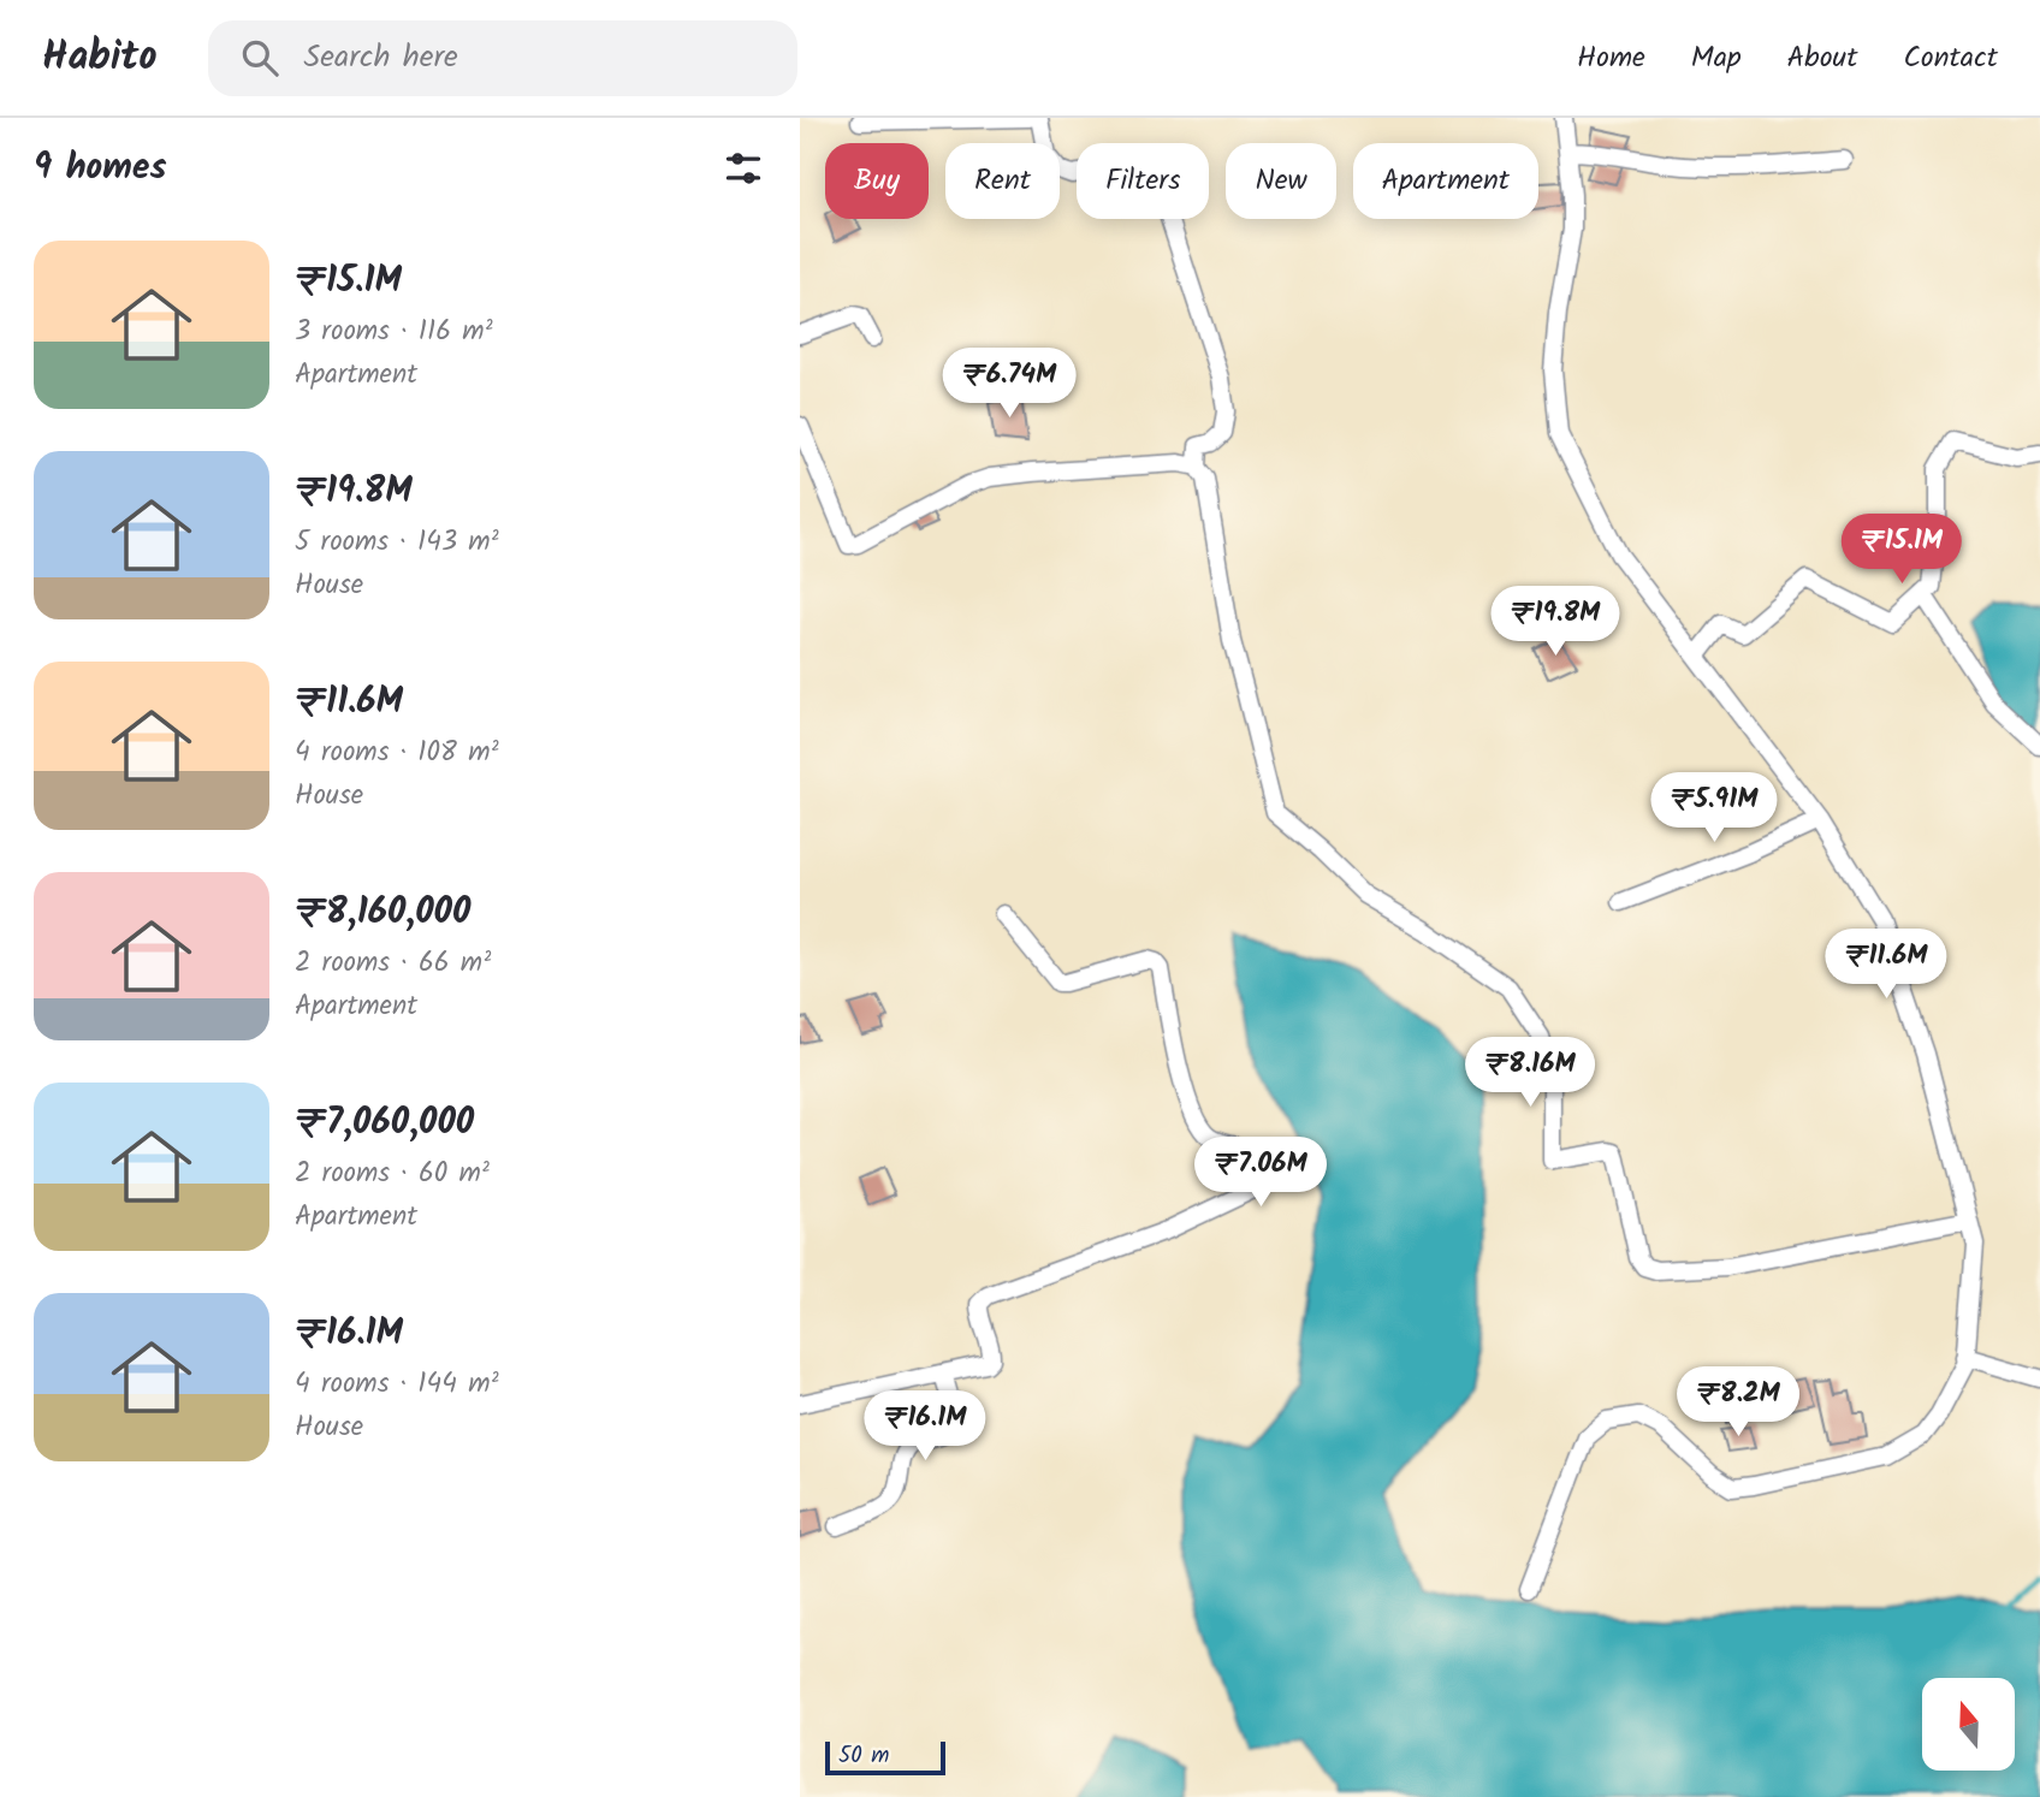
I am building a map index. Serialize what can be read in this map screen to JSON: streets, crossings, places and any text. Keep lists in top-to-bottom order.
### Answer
{
  "scale_bar": "50 m",
  "north": "top",
  "page": {
    "header": "Habito",
    "search": "Search here",
    "nav": [
      "Home",
      "Map",
      "About",
      "Contact"
    ],
    "heading": "9 homes",
    "chip": [
      "Buy",
      "Rent",
      "Filters",
      "New",
      "Apartment"
    ],
    "list": [
      {
        "name": "₹15.1M",
        "note": "3 rooms · 116 m² · Apartment"
      },
      {
        "name": "₹19.8M",
        "note": "5 rooms · 143 m² · House"
      },
      {
        "name": "₹11.6M",
        "note": "4 rooms · 108 m² · House"
      },
      {
        "name": "₹8,160,000",
        "note": "2 rooms · 66 m² · Apartment"
      },
      {
        "name": "₹7,060,000",
        "note": "2 rooms · 60 m² · Apartment"
      },
      {
        "name": "₹16.1M",
        "note": "4 rooms · 144 m² · House"
      }
    ],
    "price": [
      "₹6.74M",
      "₹15.1M",
      "₹19.8M",
      "₹5.91M",
      "₹11.6M",
      "₹8.16M",
      "₹7.06M",
      "₹8.2M",
      "₹16.1M"
    ],
    "scale": "50 m"
  }
}
